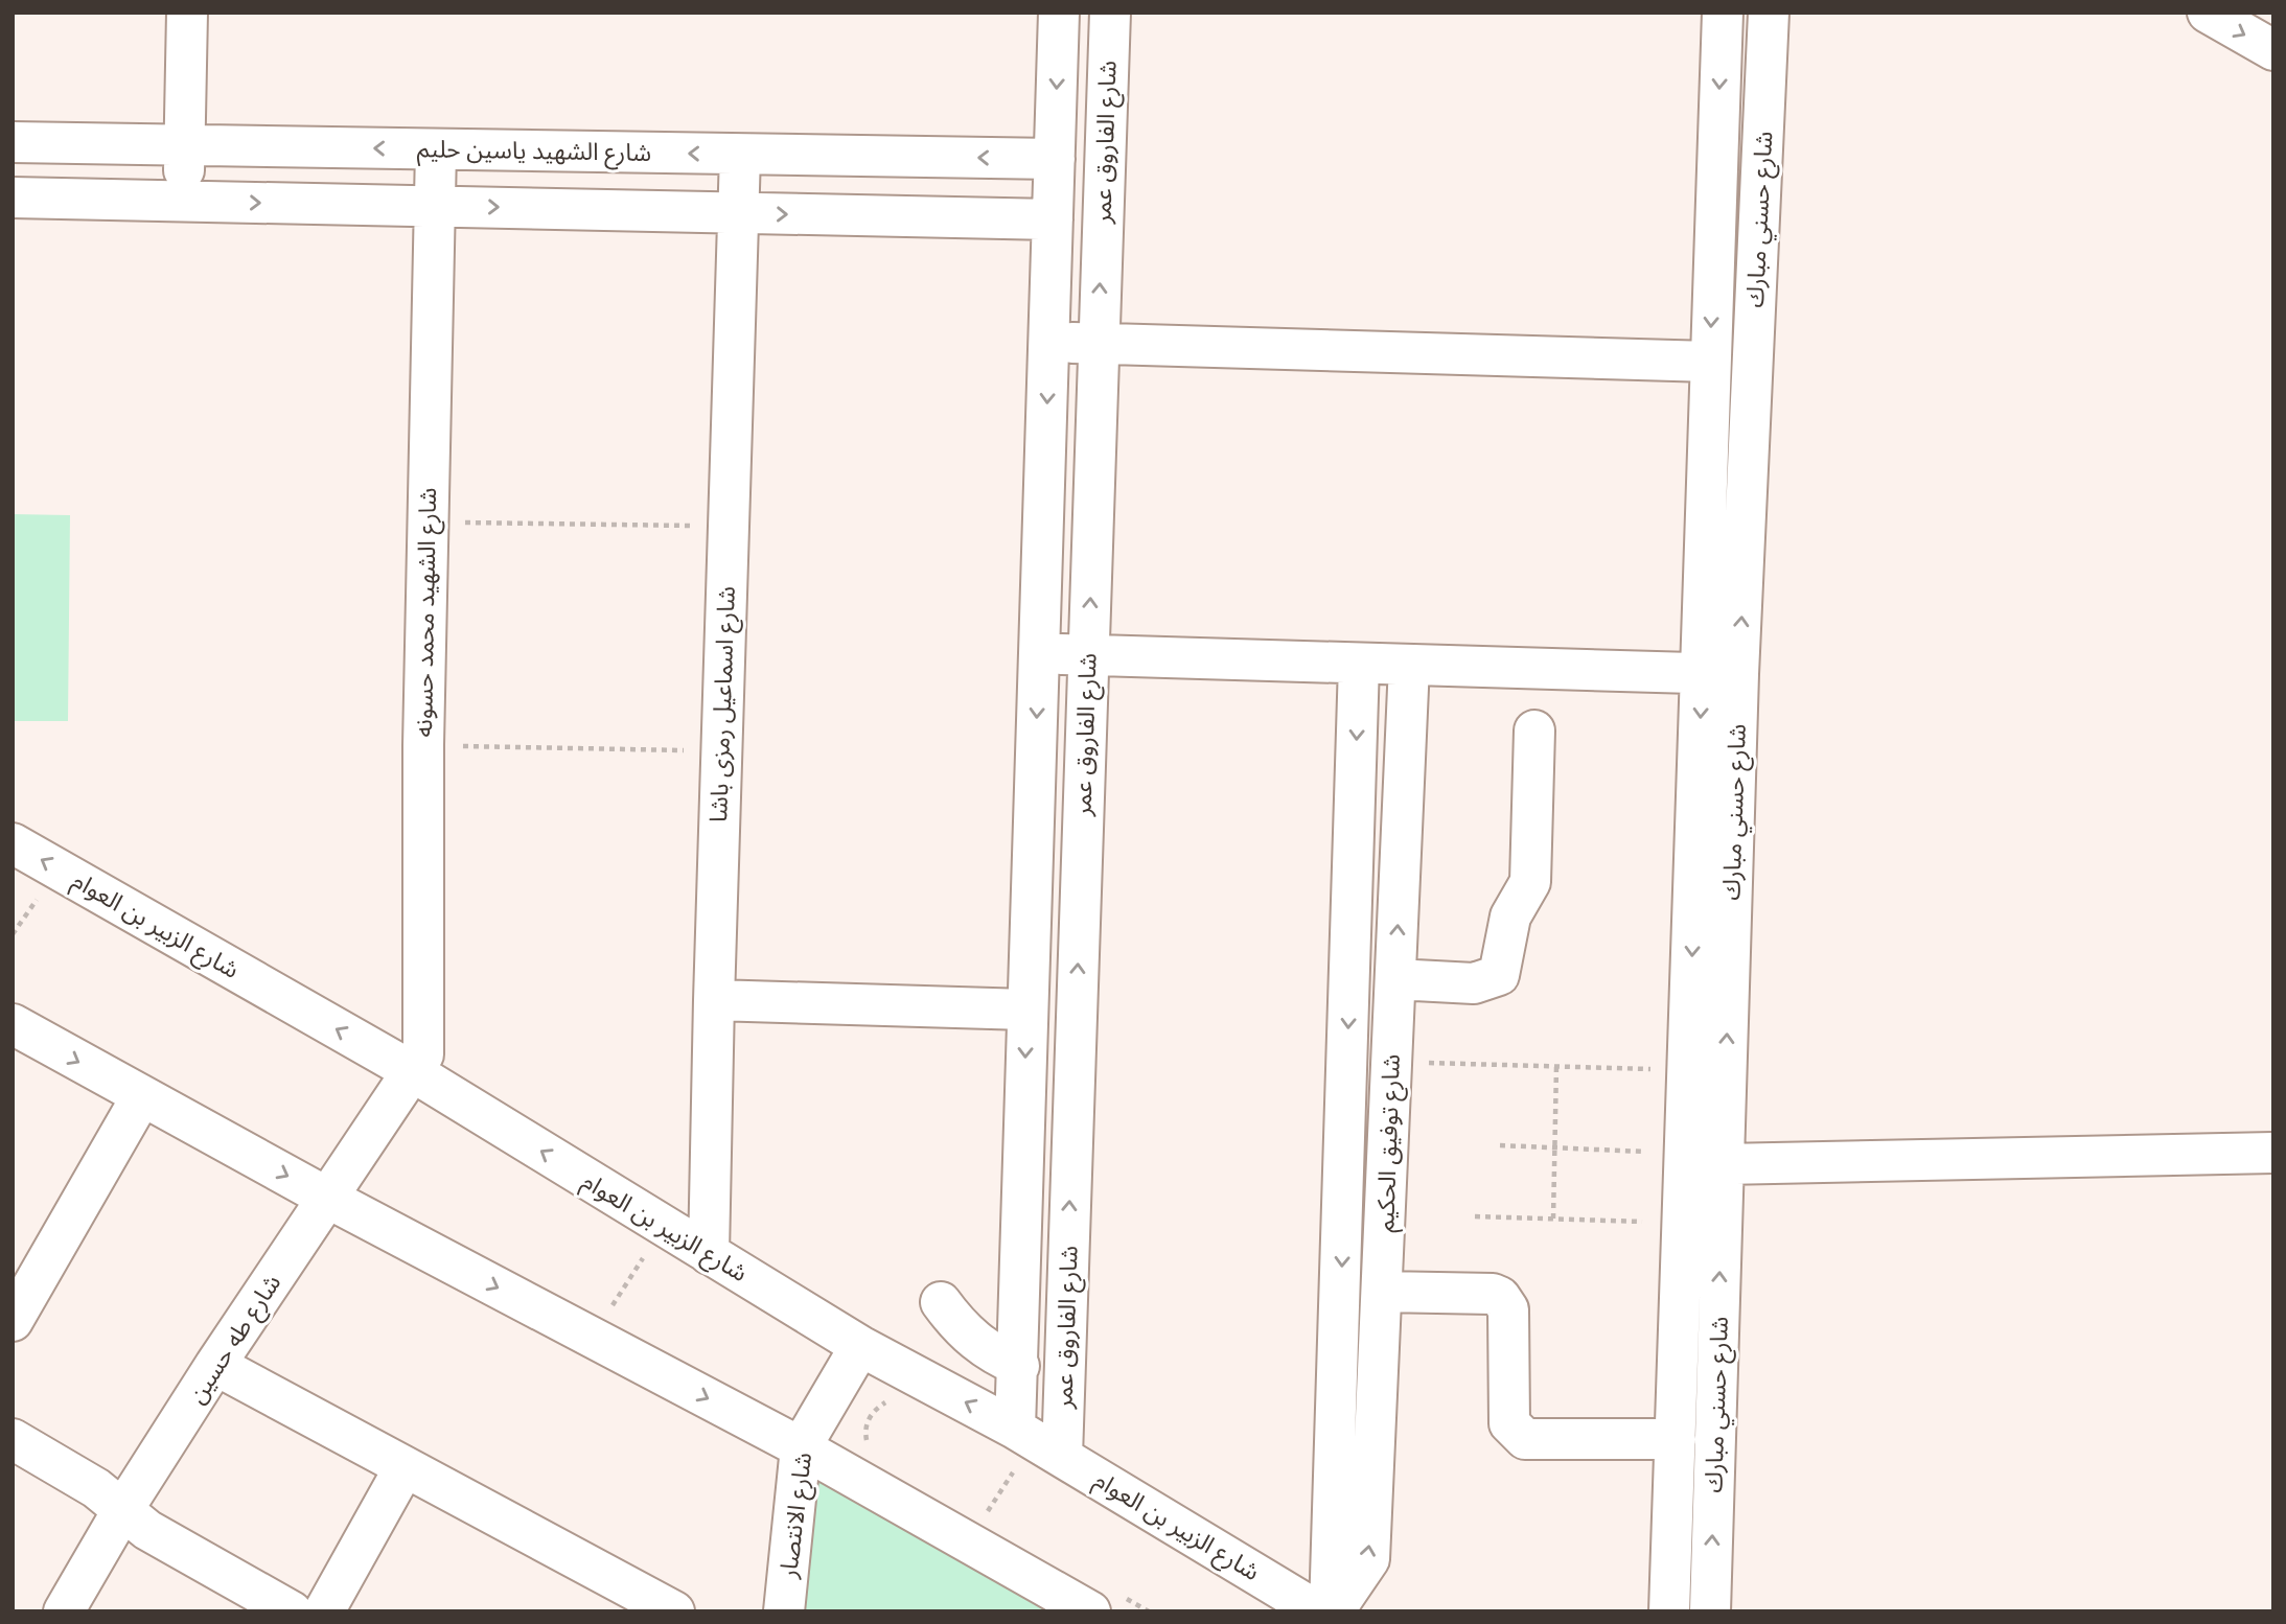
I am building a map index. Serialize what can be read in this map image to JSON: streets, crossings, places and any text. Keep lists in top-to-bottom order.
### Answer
{
  "streets": {
    "street": [
      "شارع الفاروق عمر",
      "شارع الشهيد ياسين حليم",
      "شارع حسني مبارك",
      "شارع الشهيد محمد حسونه",
      "شارع اسماعيل رمزى باشا",
      "شارع الزبير بن العوام",
      "شارع توفيق الحكيم",
      "شارع طه حسين",
      "شارع الانتصار"
    ]
  },
  "crossings": [
    ["شارع الفاروق عمر", "شارع الشهيد ياسين حليم"],
    ["شارع الفاروق عمر", "شارع الزبير بن العوام"],
    ["شارع الشهيد ياسين حليم", "شارع الشهيد محمد حسونه"],
    ["شارع الشهيد ياسين حليم", "شارع اسماعيل رمزى باشا"],
    ["شارع الشهيد محمد حسونه", "شارع الزبير بن العوام"],
    ["شارع الشهيد محمد حسونه", "شارع طه حسين"],
    ["شارع اسماعيل رمزى باشا", "شارع الزبير بن العوام"],
    ["شارع الزبير بن العوام", "شارع طه حسين"],
    ["شارع الزبير بن العوام", "شارع الانتصار"]
  ]
}
